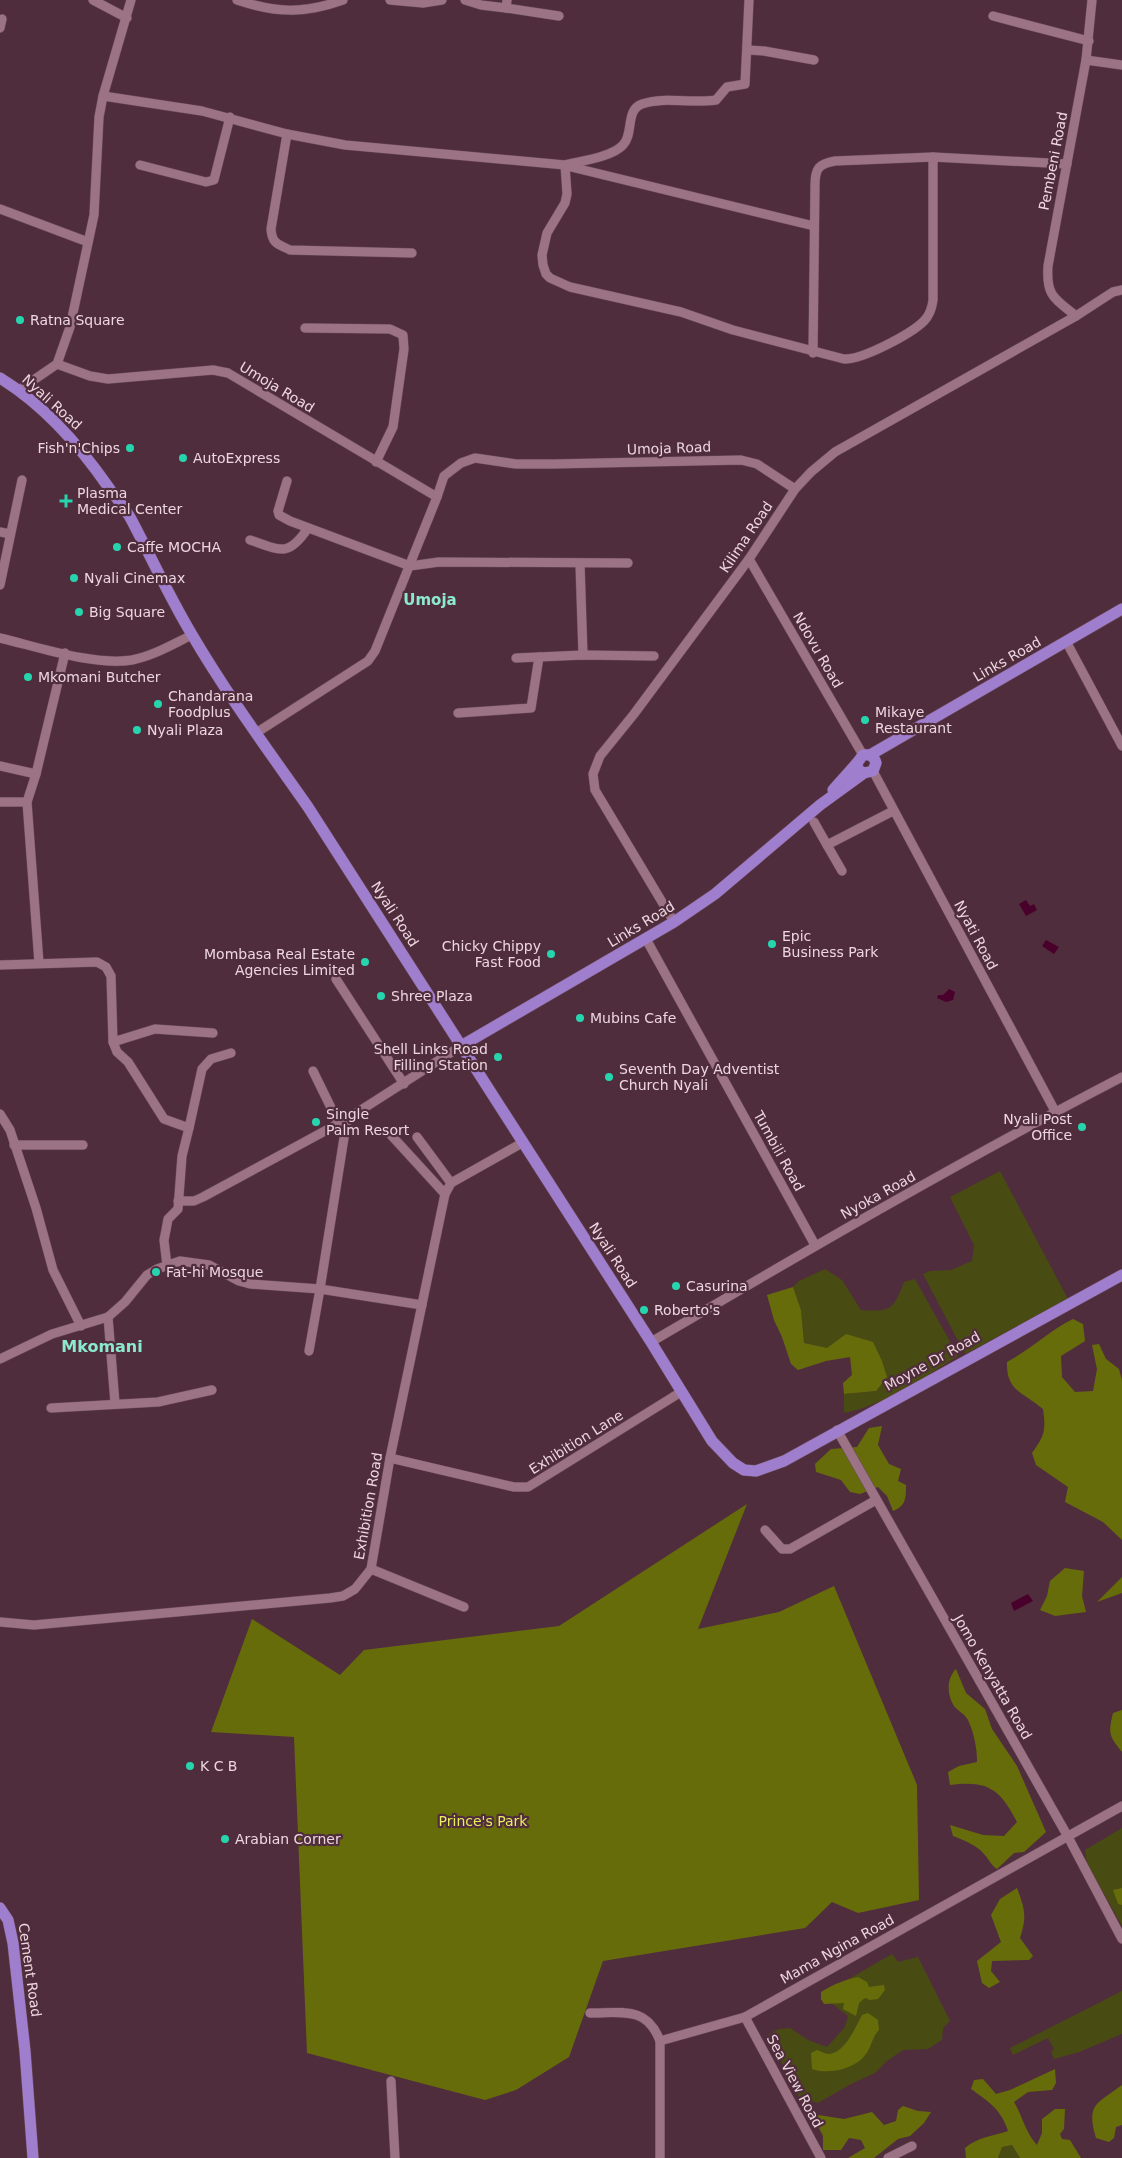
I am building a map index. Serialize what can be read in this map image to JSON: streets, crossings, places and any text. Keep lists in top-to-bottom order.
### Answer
{
  "streets": {
    "main road": [
      "Nyali Road",
      "Links Road",
      "Moyne Dr Road",
      "Cement Road"
    ],
    "street": [
      "Pembeni Road",
      "Umoja Road",
      "Kilima Road",
      "Ndovu Road",
      "Nyati Road",
      "Tumbili Road",
      "Nyoka Road",
      "Exhibition Lane",
      "Exhibition Road",
      "Jomo Kenyatta Road",
      "Mama Ngina Road",
      "Sea View Road"
    ]
  },
  "crossings": [
    ["Pembeni Road", "Kilima Road"],
    ["Umoja Road", "Nyali Road"],
    ["Umoja Road", "Kilima Road"],
    ["Nyali Road", "Links Road"],
    ["Nyali Road", "Nyoka Road"],
    ["Nyali Road", "Moyne Dr Road"],
    ["Nyali Road", "Exhibition Lane"],
    ["Kilima Road", "Ndovu Road"],
    ["Kilima Road", "Links Road"],
    ["Ndovu Road", "Links Road"],
    ["Ndovu Road", "Nyati Road"],
    ["Links Road", "Nyati Road"],
    ["Links Road", "Tumbili Road"],
    ["Nyati Road", "Nyoka Road"],
    ["Tumbili Road", "Nyoka Road"],
    ["Moyne Dr Road", "Jomo Kenyatta Road"],
    ["Exhibition Lane", "Exhibition Road"],
    ["Jomo Kenyatta Road", "Mama Ngina Road"],
    ["Mama Ngina Road", "Sea View Road"]
  ],
  "districts": ["Umoja", "Mkomani"],
  "parks": ["Prince's Park"],
  "places": {
    "other": [
      "Ratna Square",
      "Fish'n'Chips",
      "AutoExpress",
      "Caffe MOCHA",
      "Nyali Cinemax",
      "Big Square",
      "Mkomani Butcher",
      "Chandarana Foodplus",
      "Mikaye Restaurant",
      "Nyali Plaza",
      "Epic Business Park",
      "Chicky Chippy Fast Food",
      "Mombasa Real Estate Agencies Limited",
      "Shree Plaza",
      "Mubins Cafe",
      "Shell Links Road Filling Station",
      "Seventh Day Adventist Church Nyali",
      "Single Palm Resort",
      "Nyali Post Office",
      "Fat-hi Mosque",
      "Casurina",
      "Roberto's",
      "K C B",
      "Arabian Corner"
    ],
    "health": ["Plasma Medical Center"]
  }
}
